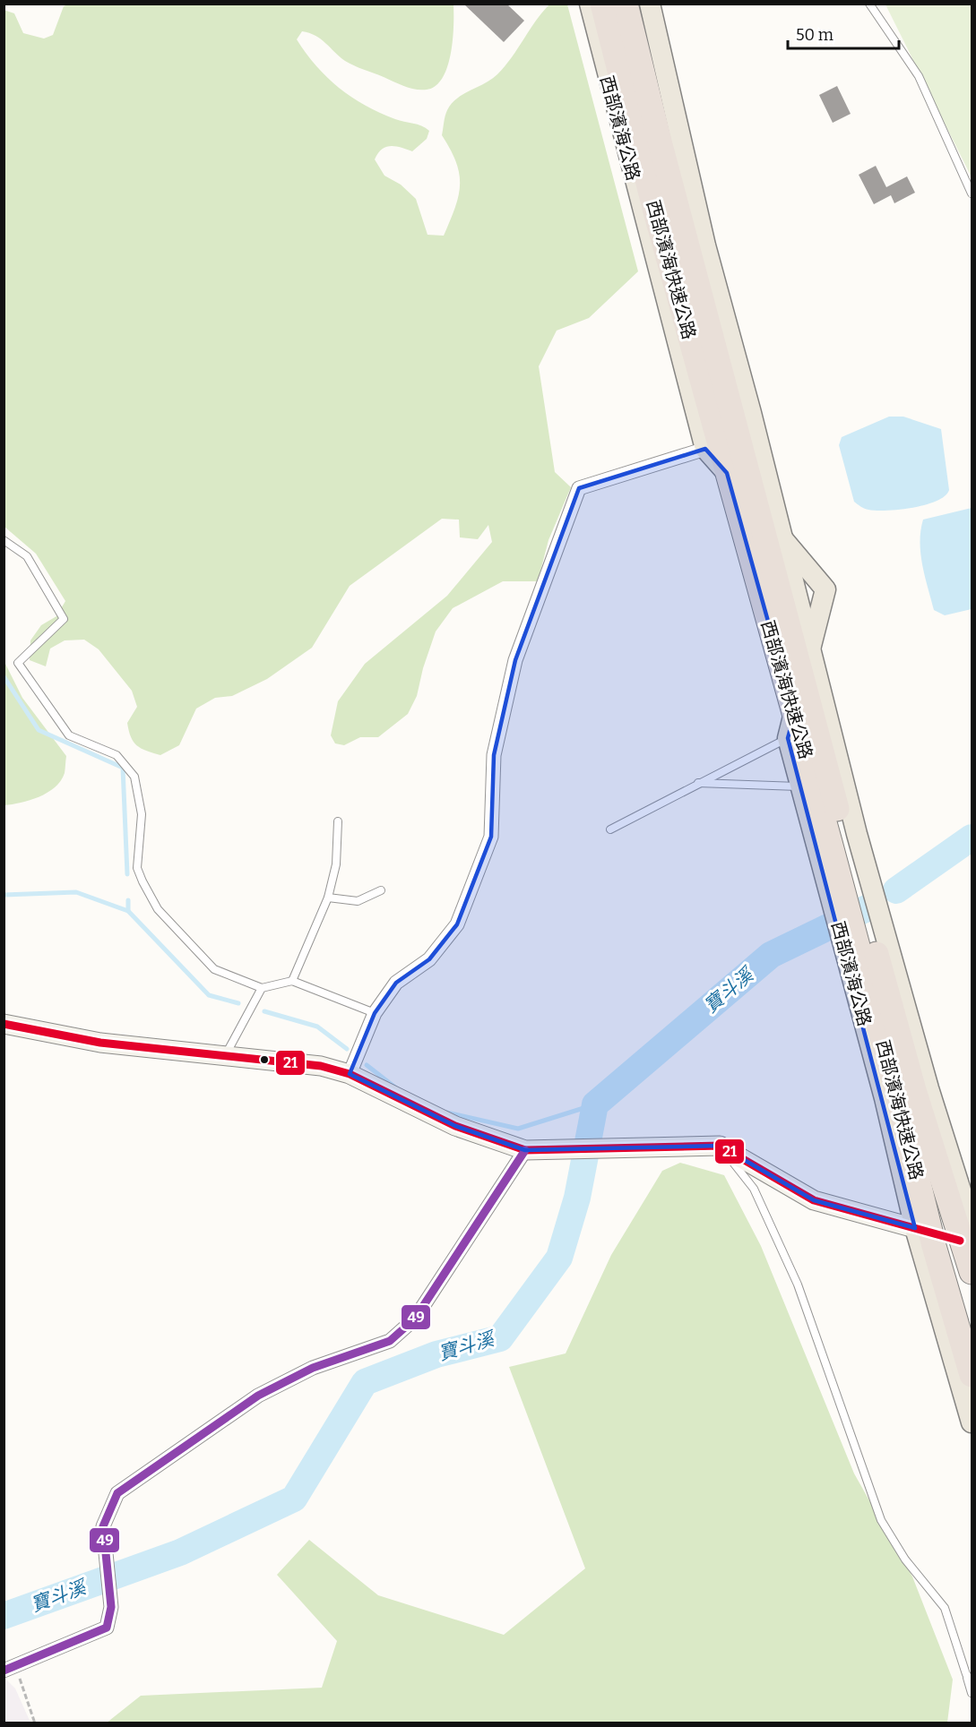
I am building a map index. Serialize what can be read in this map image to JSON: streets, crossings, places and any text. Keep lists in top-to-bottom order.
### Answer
{
  "streets": {
    "highway": ["西部濱海快速公路"],
    "main road": ["西部濱海公路"]
  },
  "water": ["寶斗溪"],
  "lines": ["transit line 21", "transit line 49"],
  "scale_bar": "50 m"
}
